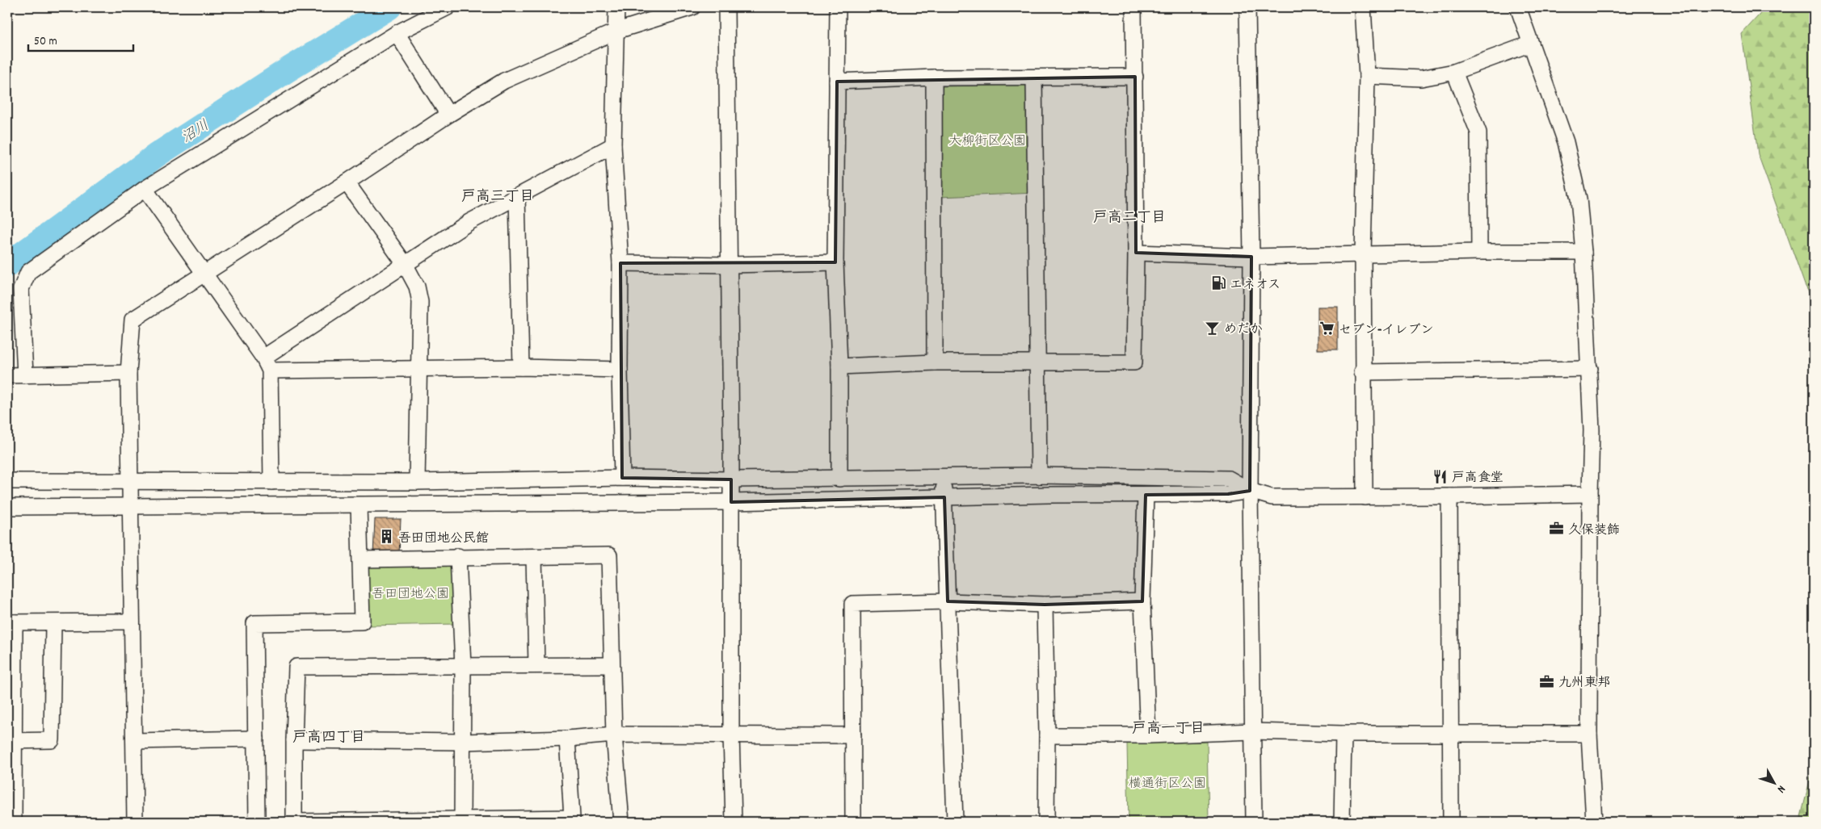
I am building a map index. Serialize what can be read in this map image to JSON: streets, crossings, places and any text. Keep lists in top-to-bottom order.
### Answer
{
  "districts": [
    "戸高三丁目",
    "戸高二丁目",
    "戸高一丁目",
    "戸高四丁目"
  ],
  "water": ["沼川"],
  "parks": ["大柳街区公園", "吾田団地公園", "横通街区公園"],
  "places": {
    "fuel station": ["エネオス"],
    "bar": ["めだか"],
    "supermarket": ["セブン-イレブン"],
    "restaurant": ["戸高食堂"],
    "office": ["久保装飾", "九州東邦"],
    "building": ["吾田団地公民館"]
  },
  "scale_bar": "50 m",
  "north": "bottom right"
}
